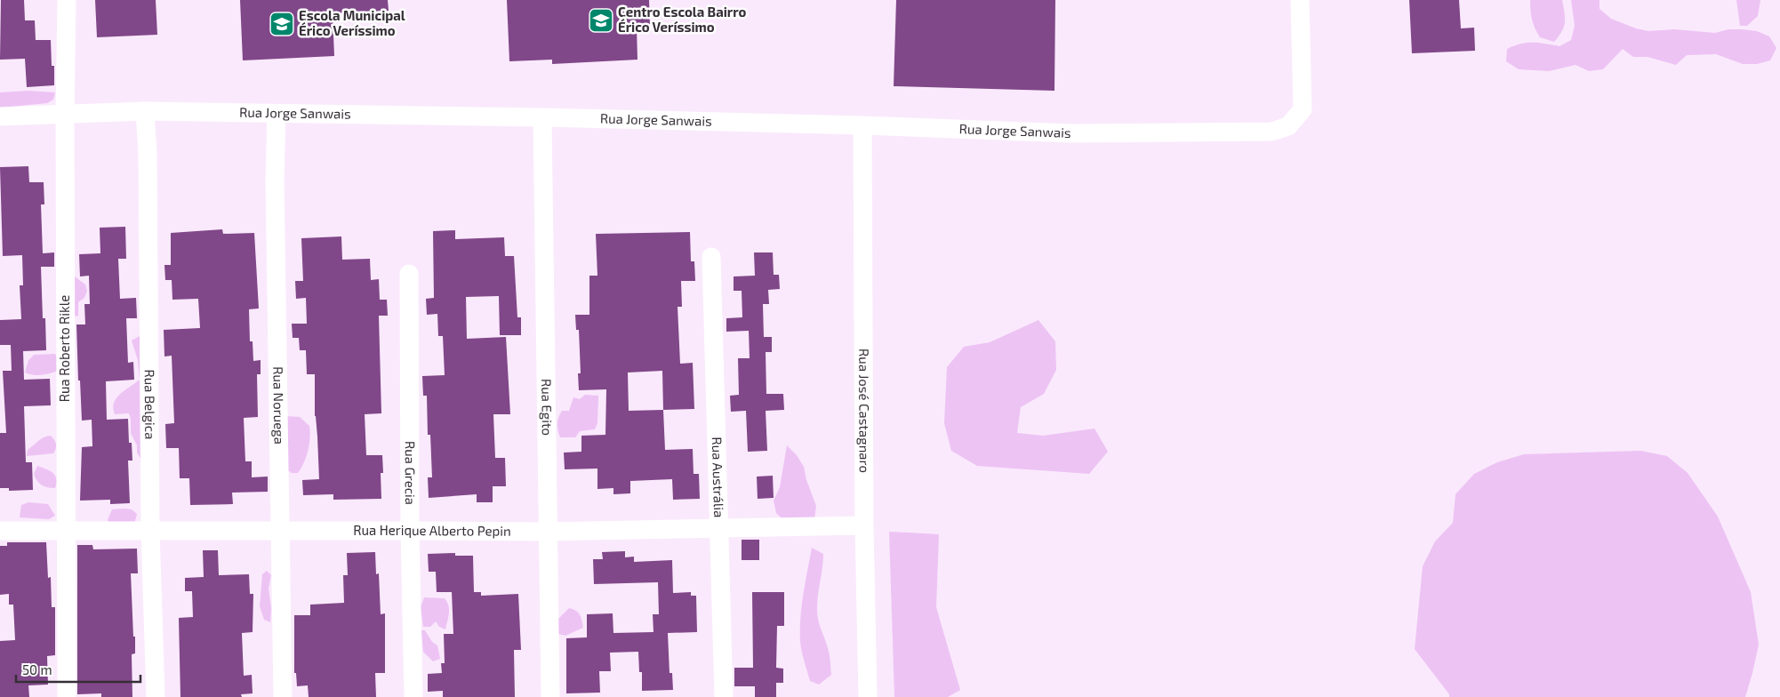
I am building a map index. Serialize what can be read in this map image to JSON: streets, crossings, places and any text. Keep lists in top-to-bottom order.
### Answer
{
  "streets": {
    "street": [
      "Rua Jorge Sanwais",
      "Rua Roberto Rikle",
      "Rua Belgica",
      "Rua Noruega",
      "Rua Egito",
      "Rua José Castagnaro",
      "Rua Grecia",
      "Rua Austrália",
      "Rua Herique Alberto Pepin"
    ]
  },
  "crossings": [
    ["Rua Jorge Sanwais", "Rua Roberto Rikle"],
    ["Rua Jorge Sanwais", "Rua Belgica"],
    ["Rua Jorge Sanwais", "Rua Noruega"],
    ["Rua Jorge Sanwais", "Rua Egito"],
    ["Rua Jorge Sanwais", "Rua José Castagnaro"],
    ["Rua Roberto Rikle", "Rua Herique Alberto Pepin"],
    ["Rua Belgica", "Rua Herique Alberto Pepin"],
    ["Rua Noruega", "Rua Herique Alberto Pepin"],
    ["Rua Egito", "Rua Herique Alberto Pepin"],
    ["Rua José Castagnaro", "Rua Herique Alberto Pepin"],
    ["Rua Grecia", "Rua Herique Alberto Pepin"],
    ["Rua Austrália", "Rua Herique Alberto Pepin"]
  ],
  "places": {
    "school or university": ["Centro Escola Bairro Érico Veríssimo", "Escola Municipal Érico Veríssimo"]
  },
  "scale_bar": "50 m"
}
